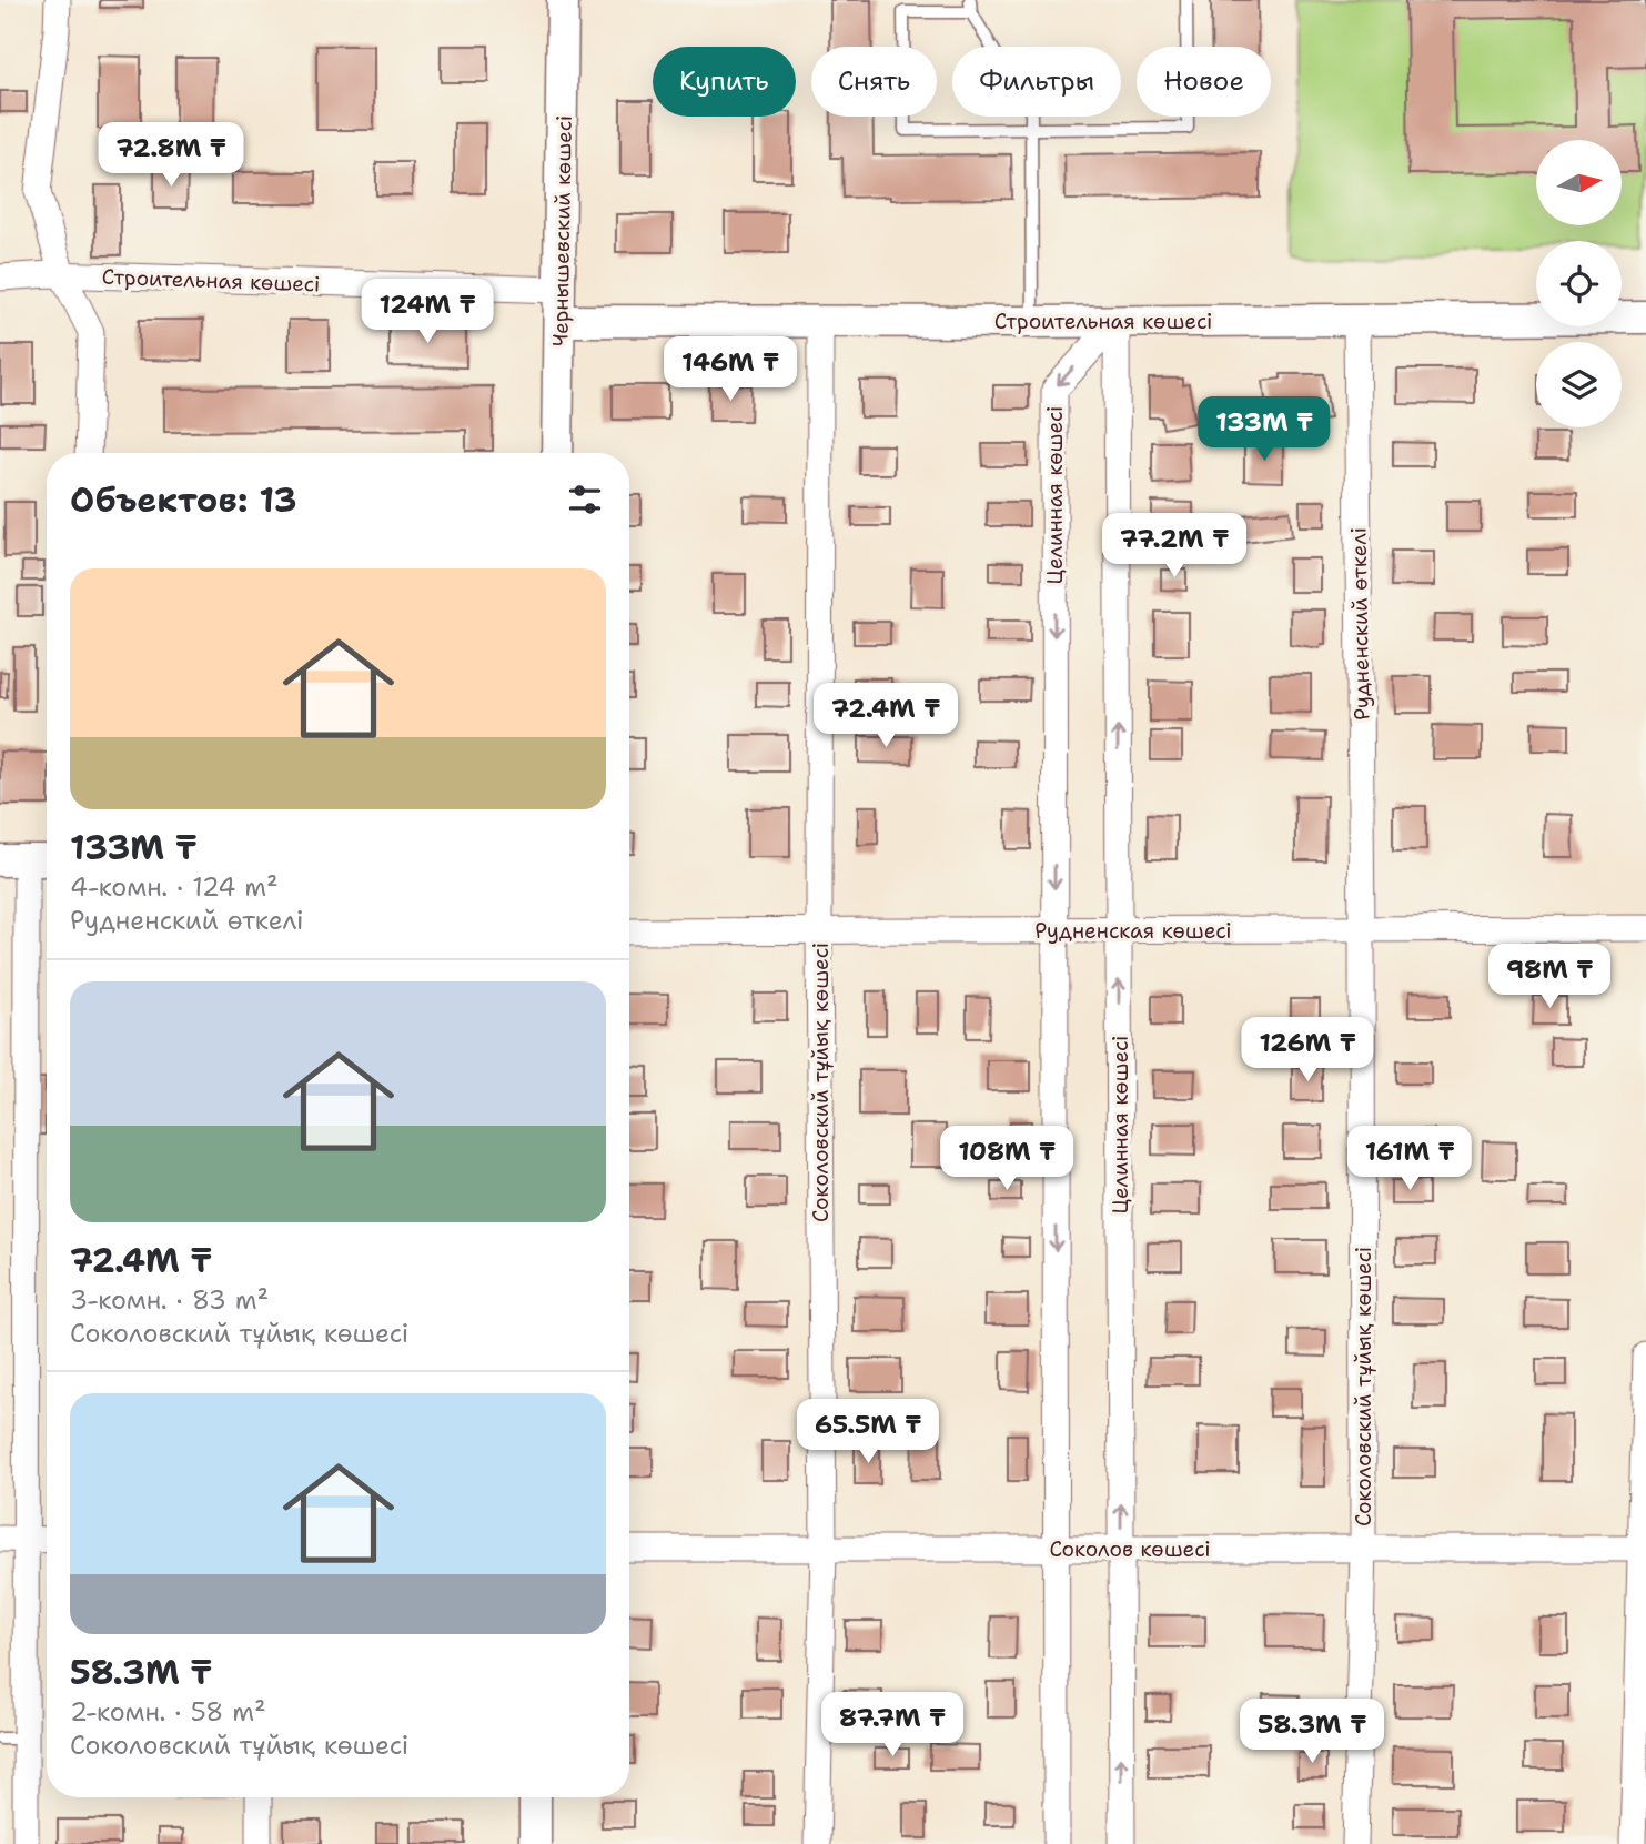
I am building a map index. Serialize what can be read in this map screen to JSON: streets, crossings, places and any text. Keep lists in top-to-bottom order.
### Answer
{
  "streets": {
    "street": [
      "Чернышевский көшесі",
      "Строительная көшесі",
      "Целинная көшесі",
      "Рудненский өткелі",
      "Рудненская көшесі",
      "Соколовский тұйық көшесі",
      "Соколов көшесі"
    ]
  },
  "crossings": [
    ["Чернышевский көшесі", "Строительная көшесі"],
    ["Строительная көшесі", "Целинная көшесі"],
    ["Строительная көшесі", "Рудненский өткелі"],
    ["Строительная көшесі", "Соколовский тұйық көшесі"],
    ["Целинная көшесі", "Рудненская көшесі"],
    ["Целинная көшесі", "Соколов көшесі"],
    ["Рудненский өткелі", "Рудненская көшесі"],
    ["Рудненский өткелі", "Соколовский тұйық көшесі"],
    ["Рудненская көшесі", "Соколовский тұйық көшесі"],
    ["Соколовский тұйық көшесі", "Соколов көшесі"]
  ],
  "north": "right",
  "page": {
    "chip": [
      "Купить",
      "Снять",
      "Фильтры",
      "Новое"
    ],
    "price": [
      "72.8M ₸",
      "124M ₸",
      "146M ₸",
      "133M ₸",
      "77.2M ₸",
      "72.4M ₸",
      "98M ₸",
      "126M ₸",
      "108M ₸",
      "161M ₸",
      "65.5M ₸",
      "87.7M ₸",
      "58.3M ₸"
    ],
    "heading": "Объектов: 13",
    "list": [
      {
        "name": "133M ₸",
        "note": "4-комн. · 124 m² · Рудненский өткелі"
      },
      {
        "name": "72.4M ₸",
        "note": "3-комн. · 83 m² · Соколовский тұйық көшесі"
      },
      {
        "name": "58.3M ₸",
        "note": "2-комн. · 58 m² · Соколовский тұйық көшесі"
      }
    ]
  }
}
